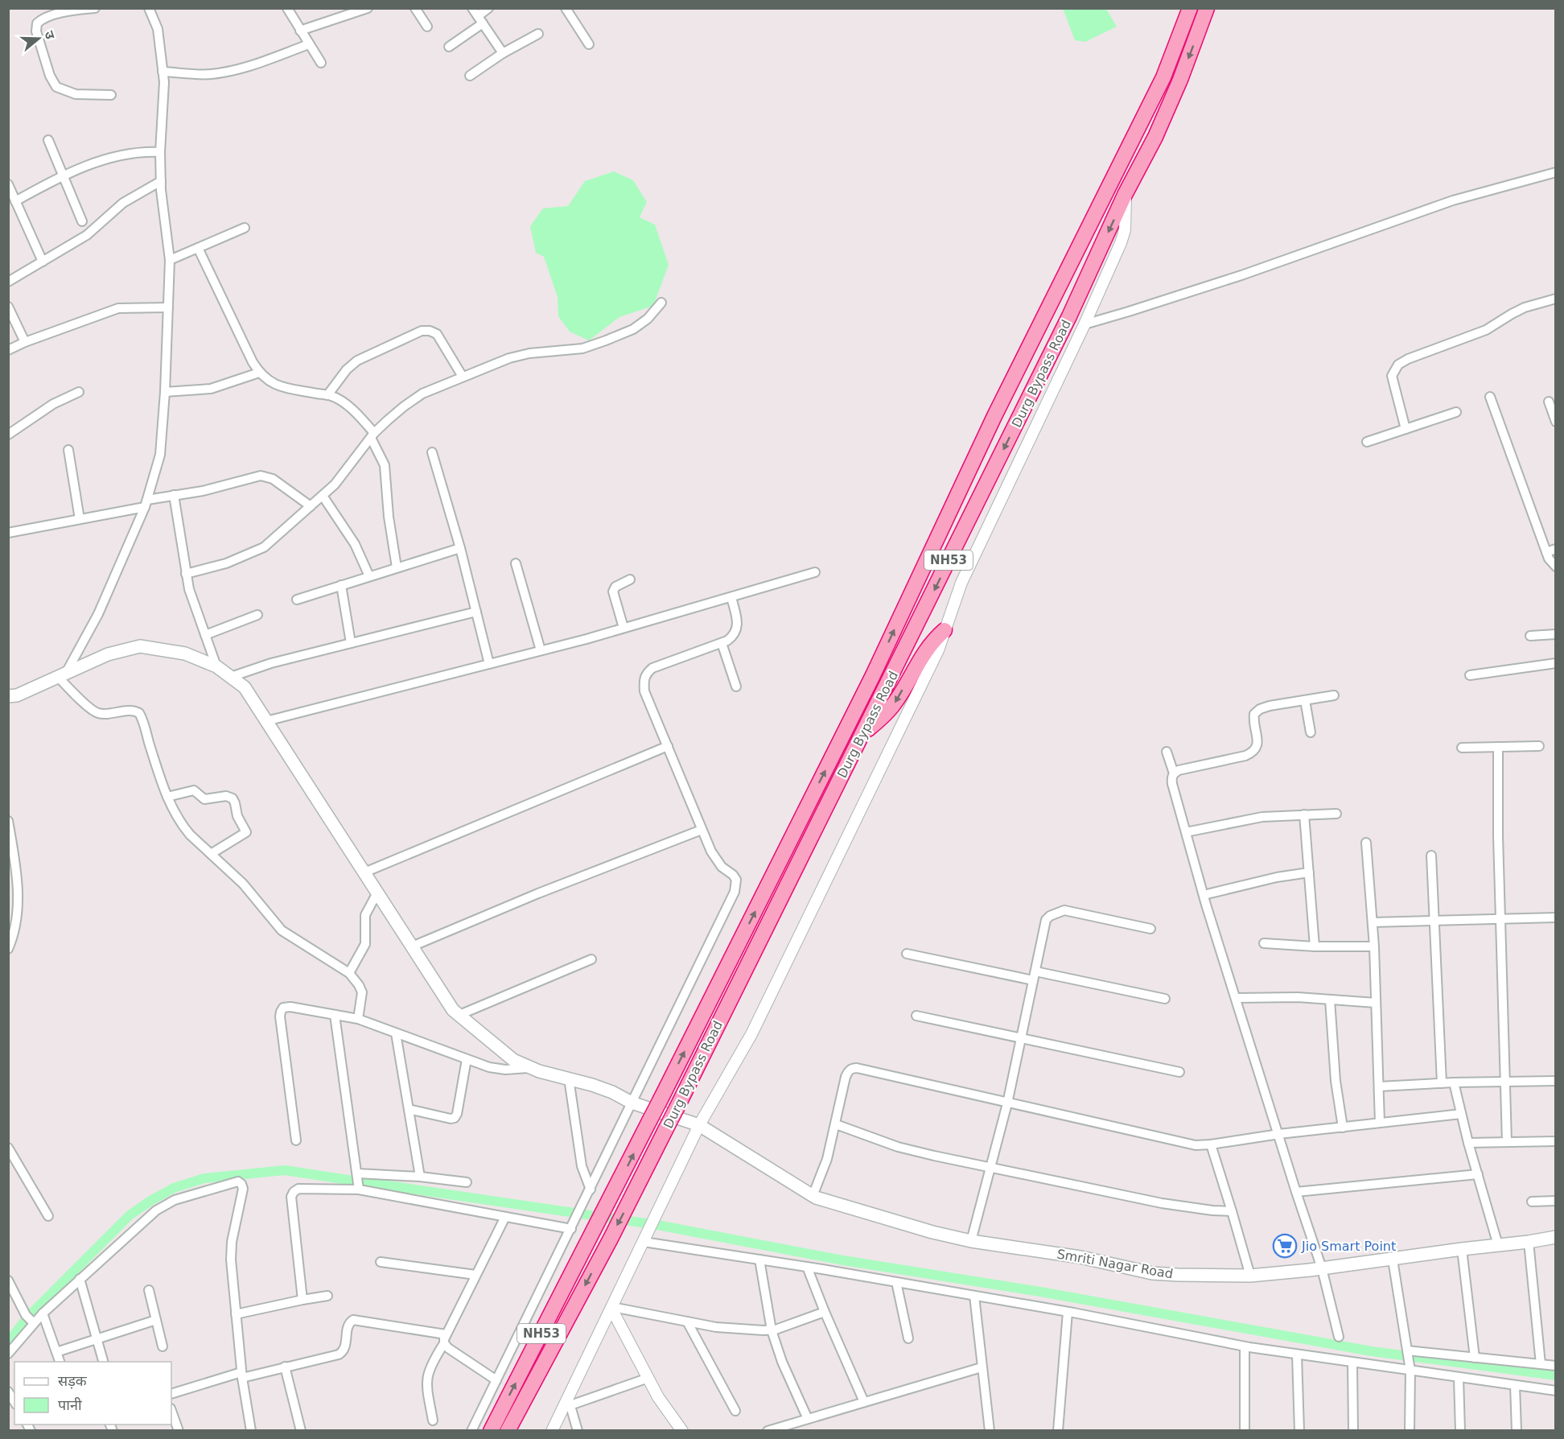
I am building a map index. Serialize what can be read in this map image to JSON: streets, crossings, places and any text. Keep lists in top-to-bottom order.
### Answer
{
  "streets": {
    "highway": ["Durg Bypass Road", "NH53"],
    "main road": ["Smriti Nagar Road"]
  },
  "places": {
    "supermarket": ["Jio Smart Point"]
  },
  "legend": ["सड़क", "पानी"],
  "north": "right"
}
